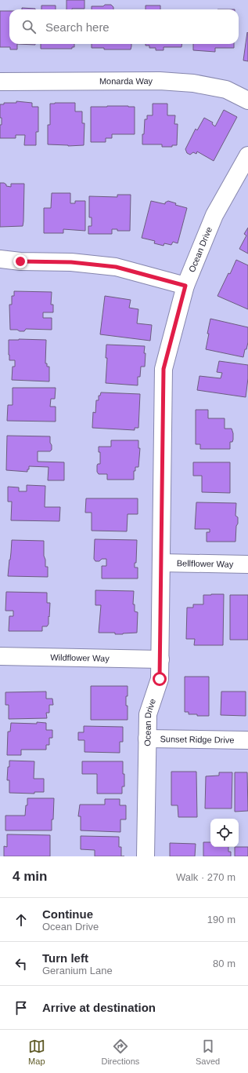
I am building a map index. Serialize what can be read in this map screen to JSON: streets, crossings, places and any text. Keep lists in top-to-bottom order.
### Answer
{
  "streets": {
    "street": [
      "Monarda Way",
      "Ocean Drive",
      "Bellflower Way",
      "Wildflower Way",
      "Sunset Ridge Drive"
    ]
  },
  "crossings": [
    ["Ocean Drive", "Bellflower Way"],
    ["Ocean Drive", "Wildflower Way"],
    ["Ocean Drive", "Sunset Ridge Drive"]
  ],
  "page": {
    "search": "Search here",
    "heading": ["4 min", "Walk · 270 m"],
    "list": [
      ["Continue", "Ocean Drive", "190 m"],
      ["Turn left", "Geranium Lane", "80 m"],
      "Arrive at destination"
    ],
    "nav": ["Map", "Directions", "Saved"]
  }
}
